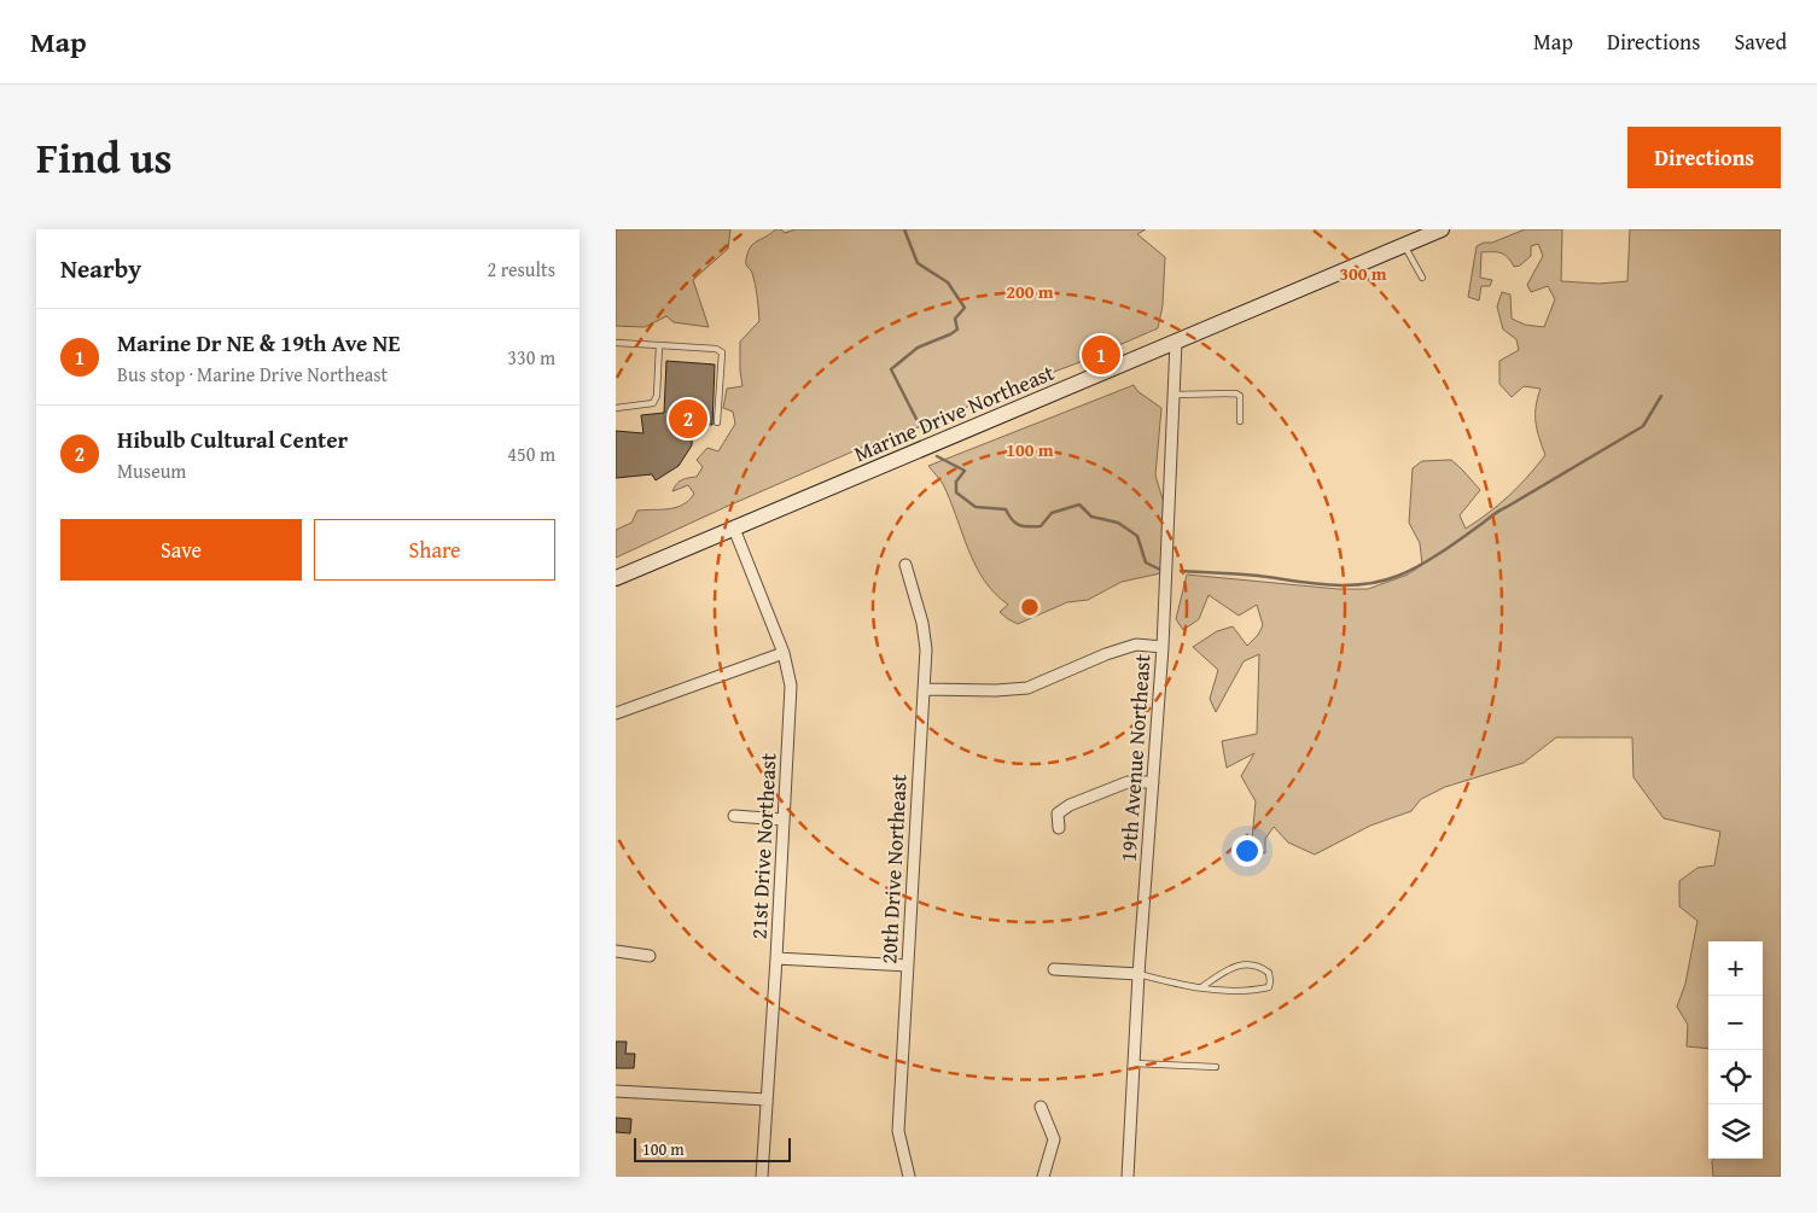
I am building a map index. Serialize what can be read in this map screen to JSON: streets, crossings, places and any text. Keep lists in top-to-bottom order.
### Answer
{
  "streets": {
    "main road": ["Marine Drive Northeast"],
    "street": ["19th Avenue Northeast", "21st Drive Northeast", "20th Drive Northeast"]
  },
  "crossings": [
    ["Marine Drive Northeast", "19th Avenue Northeast"],
    ["Marine Drive Northeast", "21st Drive Northeast"]
  ],
  "scale_bar": "100 m",
  "page": {
    "header": "Map",
    "nav": ["Map", "Directions", "Saved"],
    "title": "Find us",
    "buttons": [
      "Directions",
      ["Save", "Share"]
    ],
    "heading": ["Nearby", "2 results"],
    "list": [
      {
        "mark": "1",
        "name": "Marine Dr NE & 19th Ave NE",
        "note": "Bus stop · Marine Drive Northeast",
        "value": "330 m"
      },
      {
        "mark": "2",
        "name": "Hibulb Cultural Center",
        "note": "Museum",
        "value": "450 m"
      }
    ],
    "pins": ["1", "2"],
    "map_buttons": ["+", "−"],
    "scale": "100 m"
  },
  "rings": ["300 m", "200 m", "100 m"]
}
